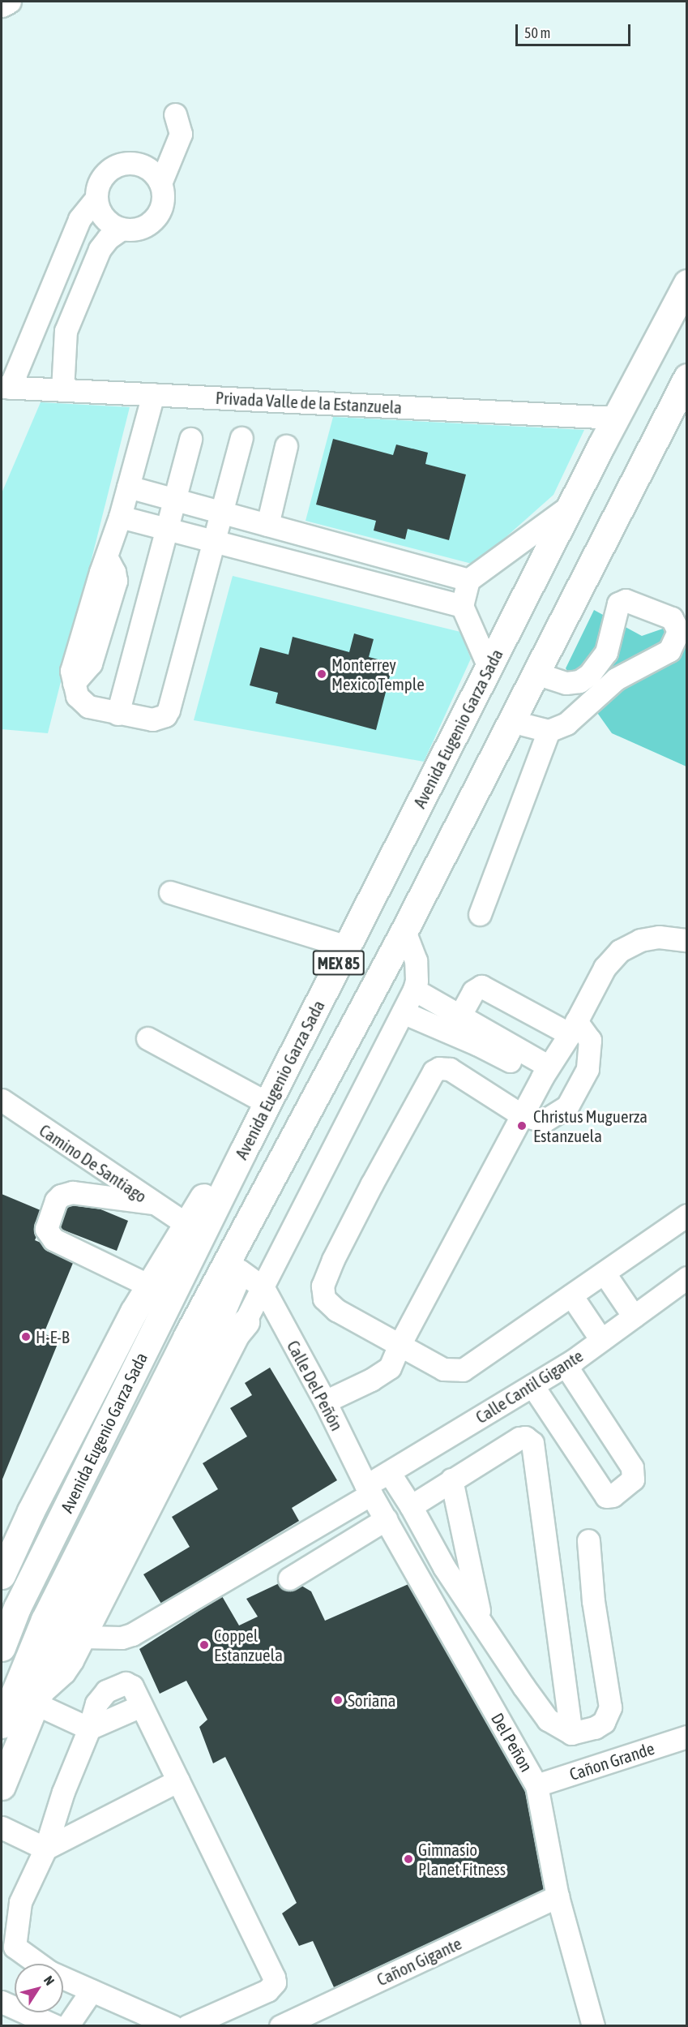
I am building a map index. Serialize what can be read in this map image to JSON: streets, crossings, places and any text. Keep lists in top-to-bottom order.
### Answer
{
  "streets": {
    "highway": ["Avenida Eugenio Garza Sada", "MEX 85"],
    "street": [
      "Privada Valle de la Estanzuela",
      "Camino De Santiago",
      "Calle Del Peñón",
      "Calle Cantil Gigante",
      "Del Peñon",
      "Cañon Grande",
      "Cañon Gigante"
    ]
  },
  "crossings": [
    ["Privada Valle de la Estanzuela", "Avenida Eugenio Garza Sada"],
    ["Calle Del Peñón", "Calle Cantil Gigante"],
    ["Calle Del Peñón", "Del Peñon"],
    ["Calle Cantil Gigante", "Del Peñon"],
    ["Del Peñon", "Cañon Grande"],
    ["Del Peñon", "Cañon Gigante"]
  ],
  "places": [
    "Monterrey Mexico Temple",
    "Christus Muguerza Estanzuela",
    "H-E-B",
    "Coppel Estanzuela",
    "Soriana",
    "Gimnasio Planet Fitness"
  ],
  "scale_bar": "50 m",
  "north": "top right"
}
